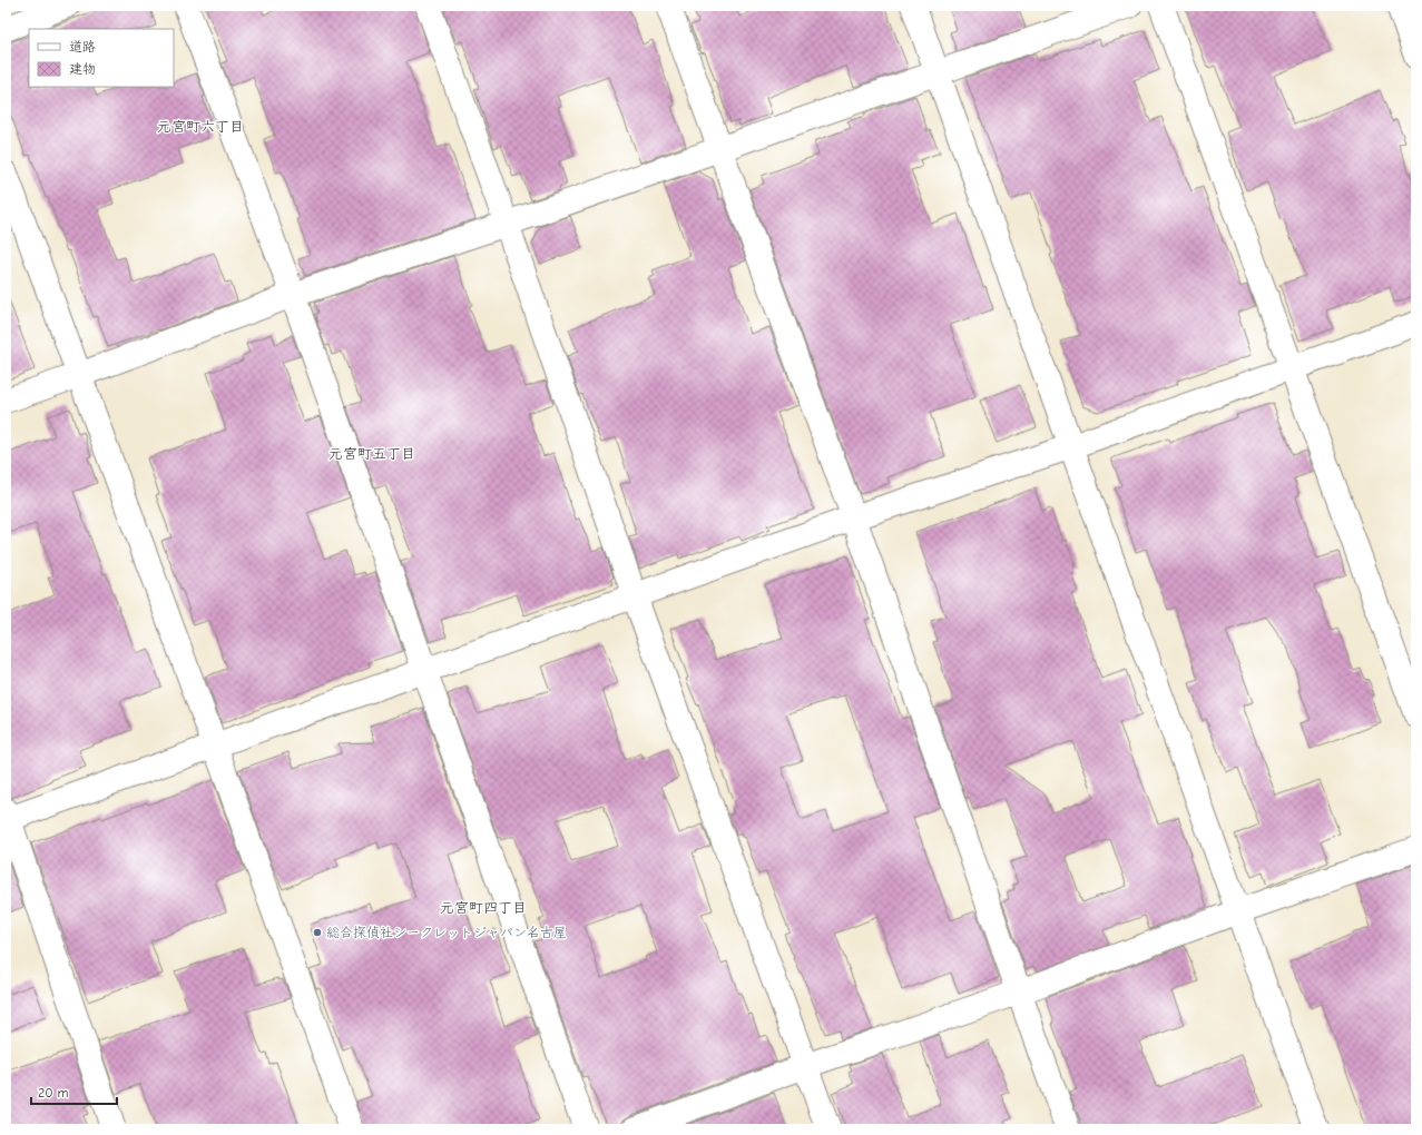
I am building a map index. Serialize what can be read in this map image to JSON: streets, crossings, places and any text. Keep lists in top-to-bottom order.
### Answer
{
  "districts": ["元宮町六丁目", "元宮町五丁目", "元宮町四丁目"],
  "places": ["総合探偵社シークレットジャパン名古屋"],
  "legend": ["道路", "建物"],
  "scale_bar": "20 m"
}
